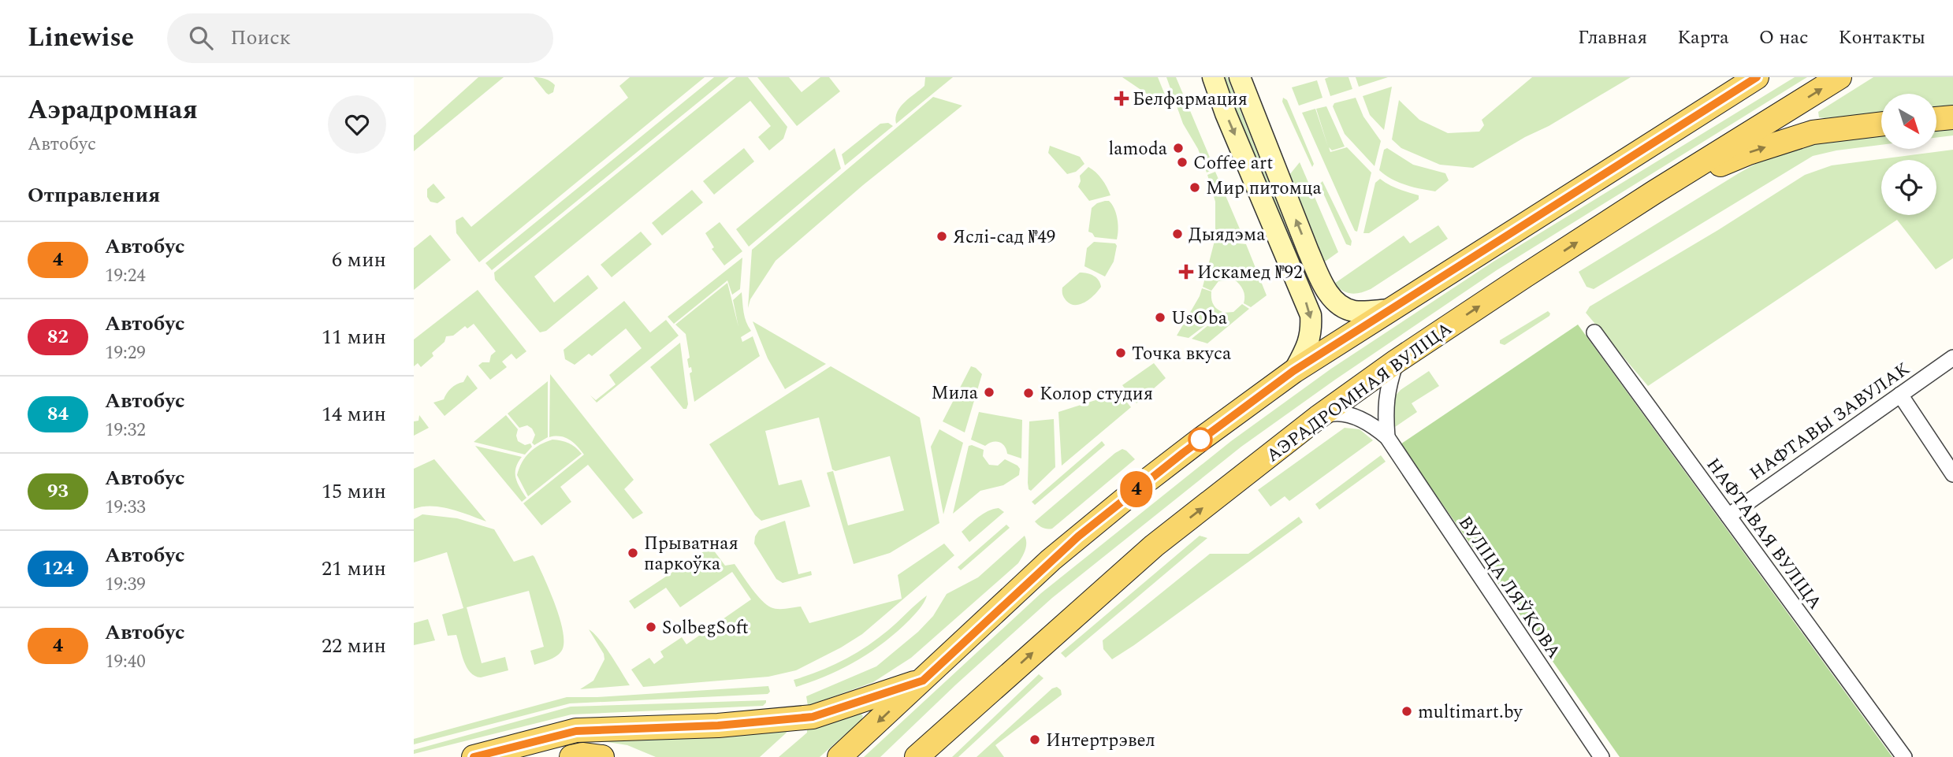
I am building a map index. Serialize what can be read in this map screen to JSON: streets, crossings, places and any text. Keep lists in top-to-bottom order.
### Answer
{
  "streets": {
    "main road": ["АЭРАДРОМНАЯ ВУЛІЦА"],
    "street": ["НАФТАВЫ ЗАВУЛАК", "НАФТАВАЯ ВУЛІЦА", "ВУЛІЦА ЛЯЎКОВА"]
  },
  "crossings": [
    ["АЭРАДРОМНАЯ ВУЛІЦА", "ВУЛІЦА ЛЯЎКОВА"],
    ["НАФТАВЫ ЗАВУЛАК", "НАФТАВАЯ ВУЛІЦА"]
  ],
  "places": {
    "health": ["Белфармация", "Искамед №92"],
    "other": [
      "lamoda",
      "Coffee art",
      "Мир питомца",
      "Дыядэма",
      "Яслі-сад №49",
      "UsOba",
      "Точка вкуса",
      "Мила",
      "Колор студия",
      "Прыватная паркоўка",
      "SolbegSoft",
      "multimart.by",
      "Интертрэвел"
    ]
  },
  "lines": ["bus line 4"],
  "north": "bottom right",
  "page": {
    "header": "Linewise",
    "search": "Поиск",
    "nav": [
      "Главная",
      "Карта",
      "О нас",
      "Контакты"
    ],
    "heading": [
      ["Аэрадромная", "Автобус"],
      "Отправления"
    ],
    "on_map": "4",
    "list": [
      {
        "mark": "4",
        "name": "Автобус",
        "note": "19:24",
        "value": "6 мин"
      },
      {
        "mark": "82",
        "name": "Автобус",
        "note": "19:29",
        "value": "11 мин"
      },
      {
        "mark": "84",
        "name": "Автобус",
        "note": "19:32",
        "value": "14 мин"
      },
      {
        "mark": "93",
        "name": "Автобус",
        "note": "19:33",
        "value": "15 мин"
      },
      {
        "mark": "124",
        "name": "Автобус",
        "note": "19:39",
        "value": "21 мин"
      },
      {
        "mark": "4",
        "name": "Автобус",
        "note": "19:40",
        "value": "22 мин"
      }
    ]
  }
}
